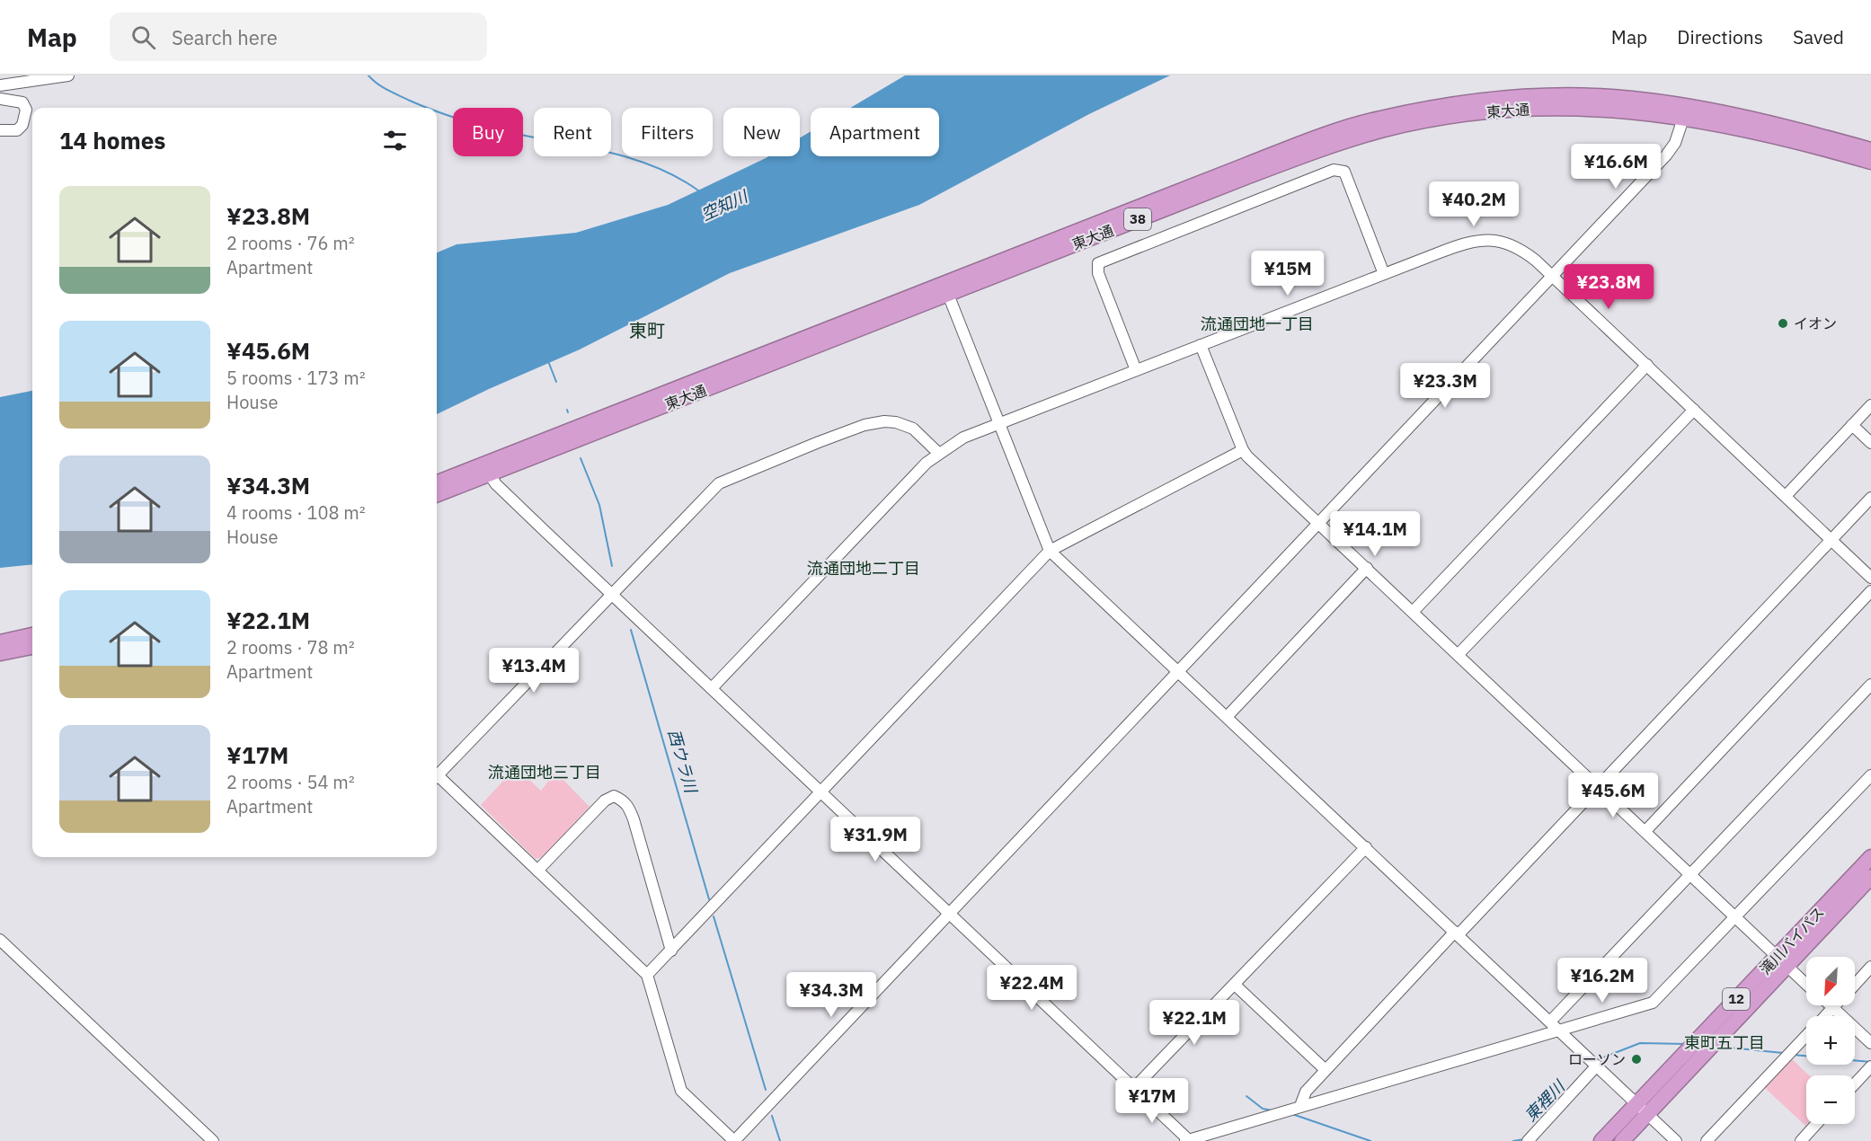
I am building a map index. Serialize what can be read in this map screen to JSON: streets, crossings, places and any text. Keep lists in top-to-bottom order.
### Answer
{
  "streets": {
    "highway": [
      "東大通",
      "38",
      "滝川バイパス",
      "12"
    ]
  },
  "districts": [
    "流通団地一丁目",
    "東町",
    "流通団地二丁目",
    "流通団地三丁目",
    "東町五丁目"
  ],
  "water": ["空知川", "西ウラ川", "東裡川"],
  "places": ["イオン", "ローソン"],
  "north": "bottom left",
  "page": {
    "header": "Map",
    "search": "Search here",
    "nav": ["Map", "Directions", "Saved"],
    "chip": [
      "Buy",
      "Rent",
      "Filters",
      "New",
      "Apartment"
    ],
    "heading": "14 homes",
    "price": [
      "¥16.6M",
      "¥40.2M",
      "¥15M",
      "¥23.8M",
      "¥23.3M",
      "¥14.1M",
      "¥13.4M",
      "¥45.6M",
      "¥31.9M",
      "¥16.2M",
      "¥22.4M",
      "¥34.3M",
      "¥22.1M",
      "¥17M"
    ],
    "list": [
      {
        "name": "¥23.8M",
        "note": "2 rooms · 76 m² · Apartment"
      },
      {
        "name": "¥45.6M",
        "note": "5 rooms · 173 m² · House"
      },
      {
        "name": "¥34.3M",
        "note": "4 rooms · 108 m² · House"
      },
      {
        "name": "¥22.1M",
        "note": "2 rooms · 78 m² · Apartment"
      },
      {
        "name": "¥17M",
        "note": "2 rooms · 54 m² · Apartment"
      }
    ],
    "map_buttons": ["+", "−"]
  }
}
